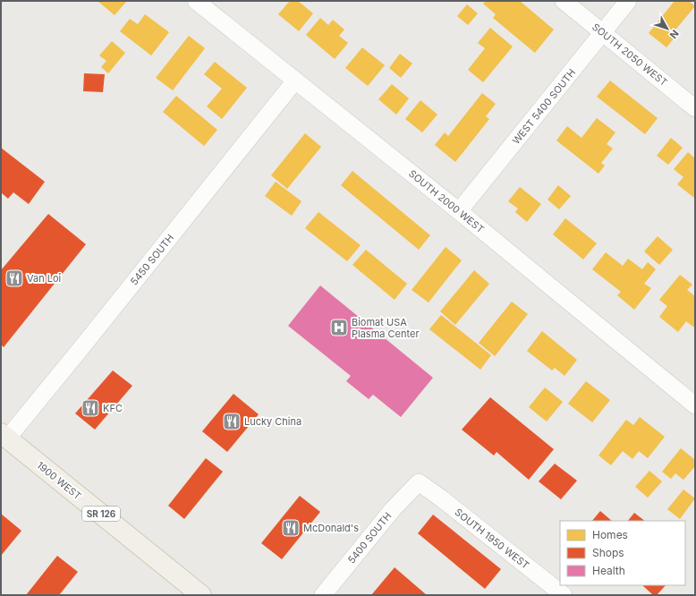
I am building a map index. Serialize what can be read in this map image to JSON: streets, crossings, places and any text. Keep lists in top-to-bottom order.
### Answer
{
  "streets": {
    "main road": ["1900 WEST", "SR 126"],
    "street": [
      "SOUTH 2050 WEST",
      "WEST 5400 SOUTH",
      "SOUTH 2000 WEST",
      "5450 SOUTH",
      "5400 SOUTH",
      "SOUTH 1950 WEST"
    ]
  },
  "crossings": [
    ["SOUTH 2050 WEST", "WEST 5400 SOUTH"],
    ["WEST 5400 SOUTH", "SOUTH 2000 WEST"],
    ["SOUTH 2000 WEST", "5450 SOUTH"],
    ["5450 SOUTH", "1900 WEST"],
    ["5400 SOUTH", "SOUTH 1950 WEST"]
  ],
  "places": {
    "restaurant": [
      "Van Loi",
      "KFC",
      "Lucky China",
      "McDonald's"
    ],
    "hospital": ["Biomat USA Plasma Center"]
  },
  "legend": ["Homes", "Shops", "Health"],
  "north": "bottom right"
}
